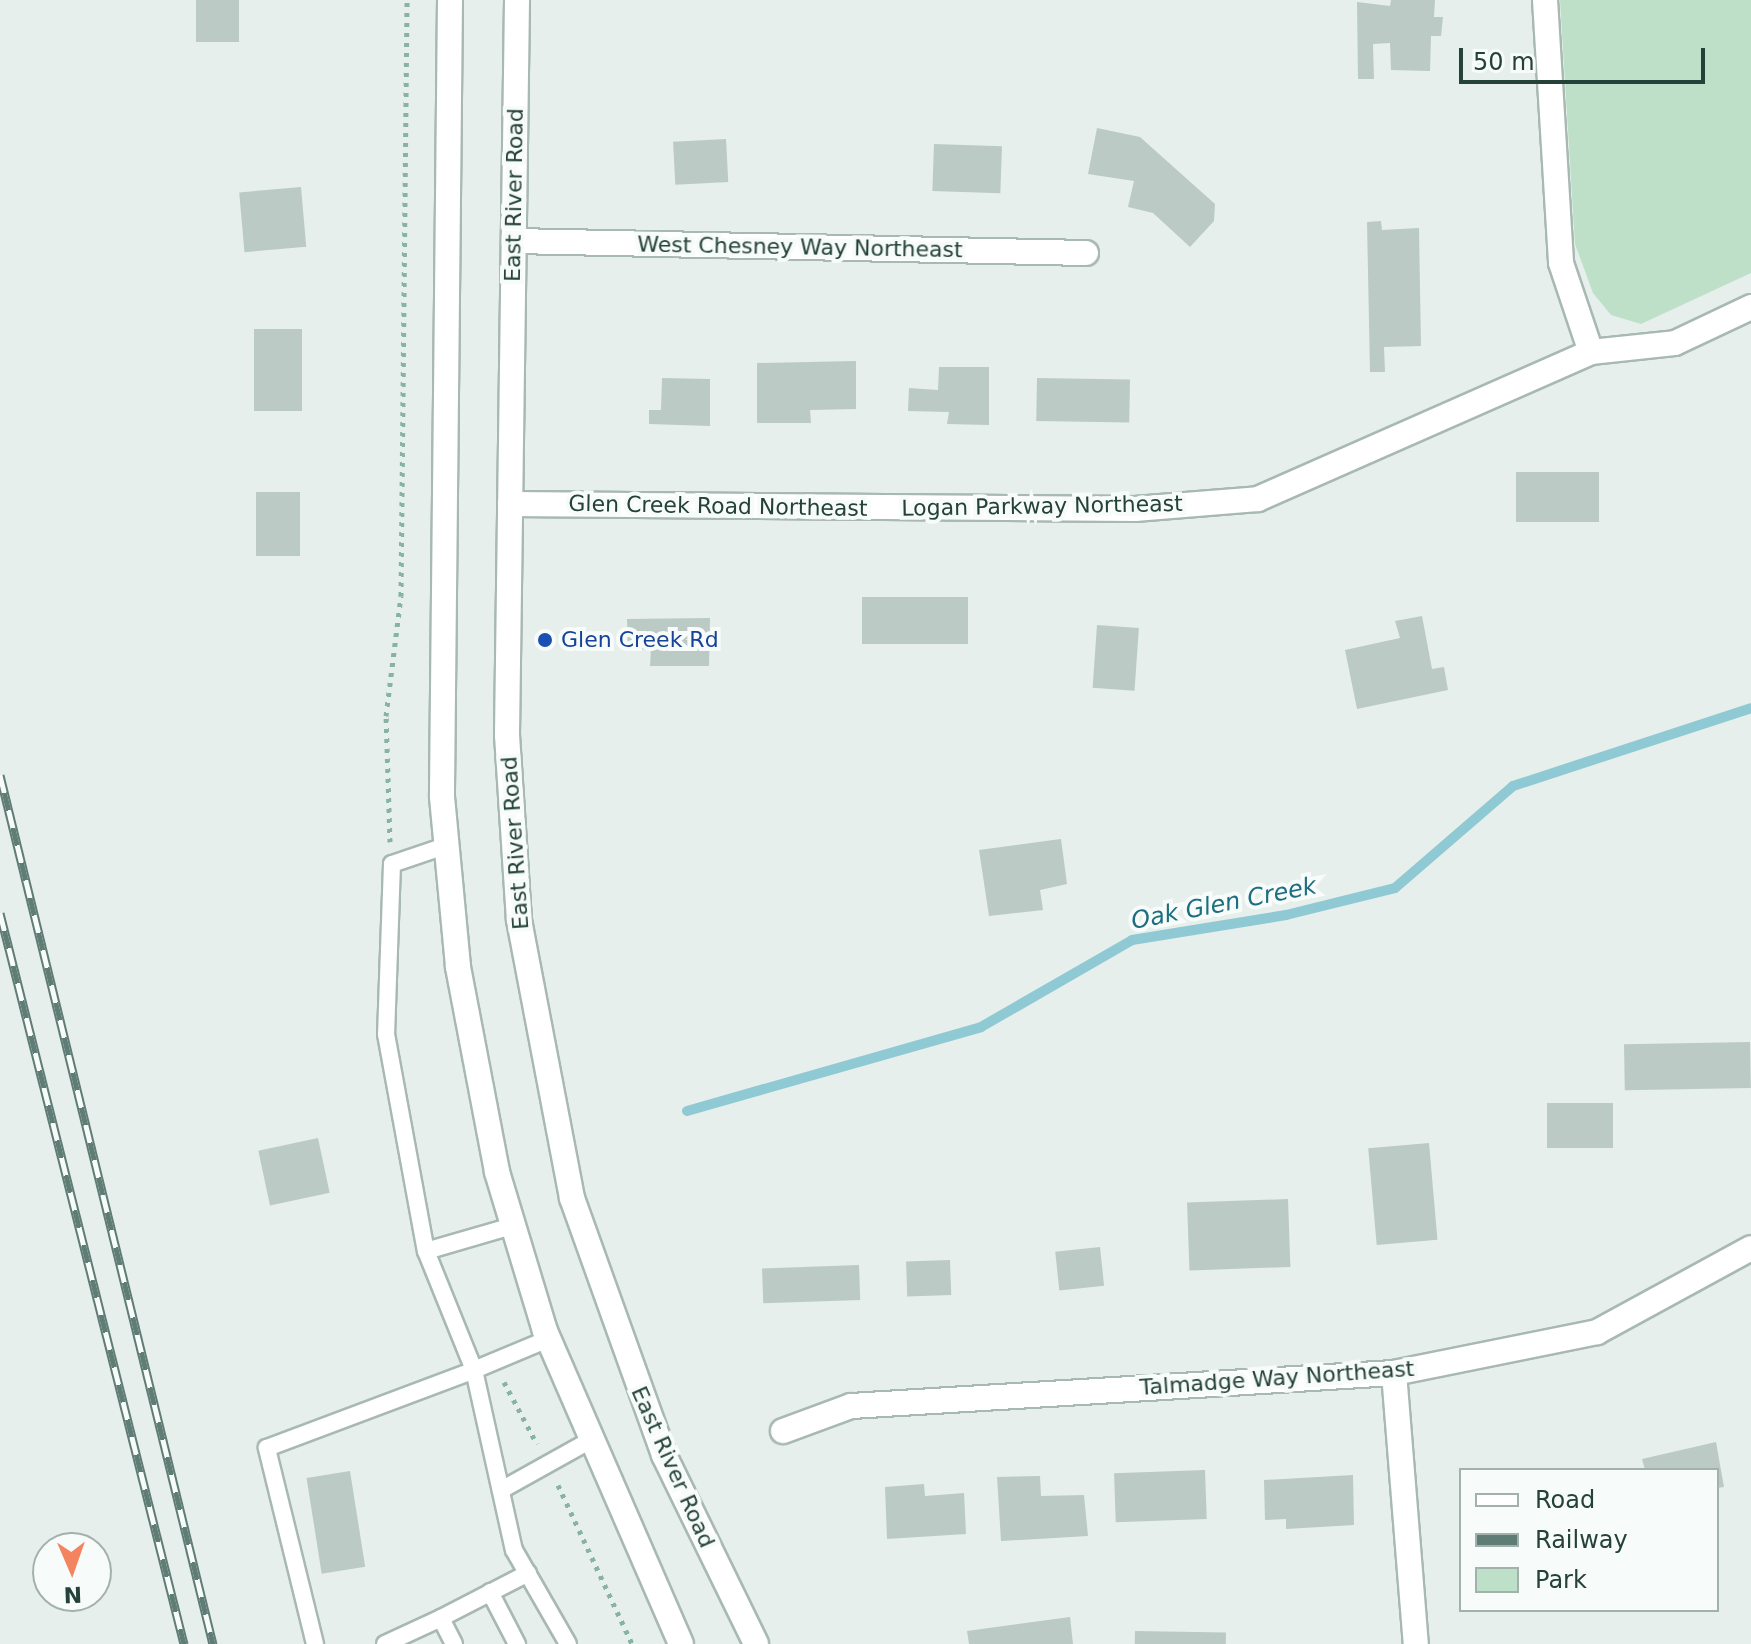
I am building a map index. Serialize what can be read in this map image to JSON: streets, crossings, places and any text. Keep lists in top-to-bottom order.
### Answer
{
  "streets": {
    "street": [
      "East River Road",
      "West Chesney Way Northeast",
      "Glen Creek Road Northeast",
      "Logan Parkway Northeast",
      "Talmadge Way Northeast"
    ]
  },
  "crossings": [
    ["East River Road", "West Chesney Way Northeast"],
    ["East River Road", "Glen Creek Road Northeast"],
    ["Glen Creek Road Northeast", "Logan Parkway Northeast"]
  ],
  "water": ["Oak Glen Creek"],
  "places": ["Glen Creek Rd"],
  "legend": ["Road", "Railway", "Park"],
  "scale_bar": "50 m",
  "north": "bottom"
}
